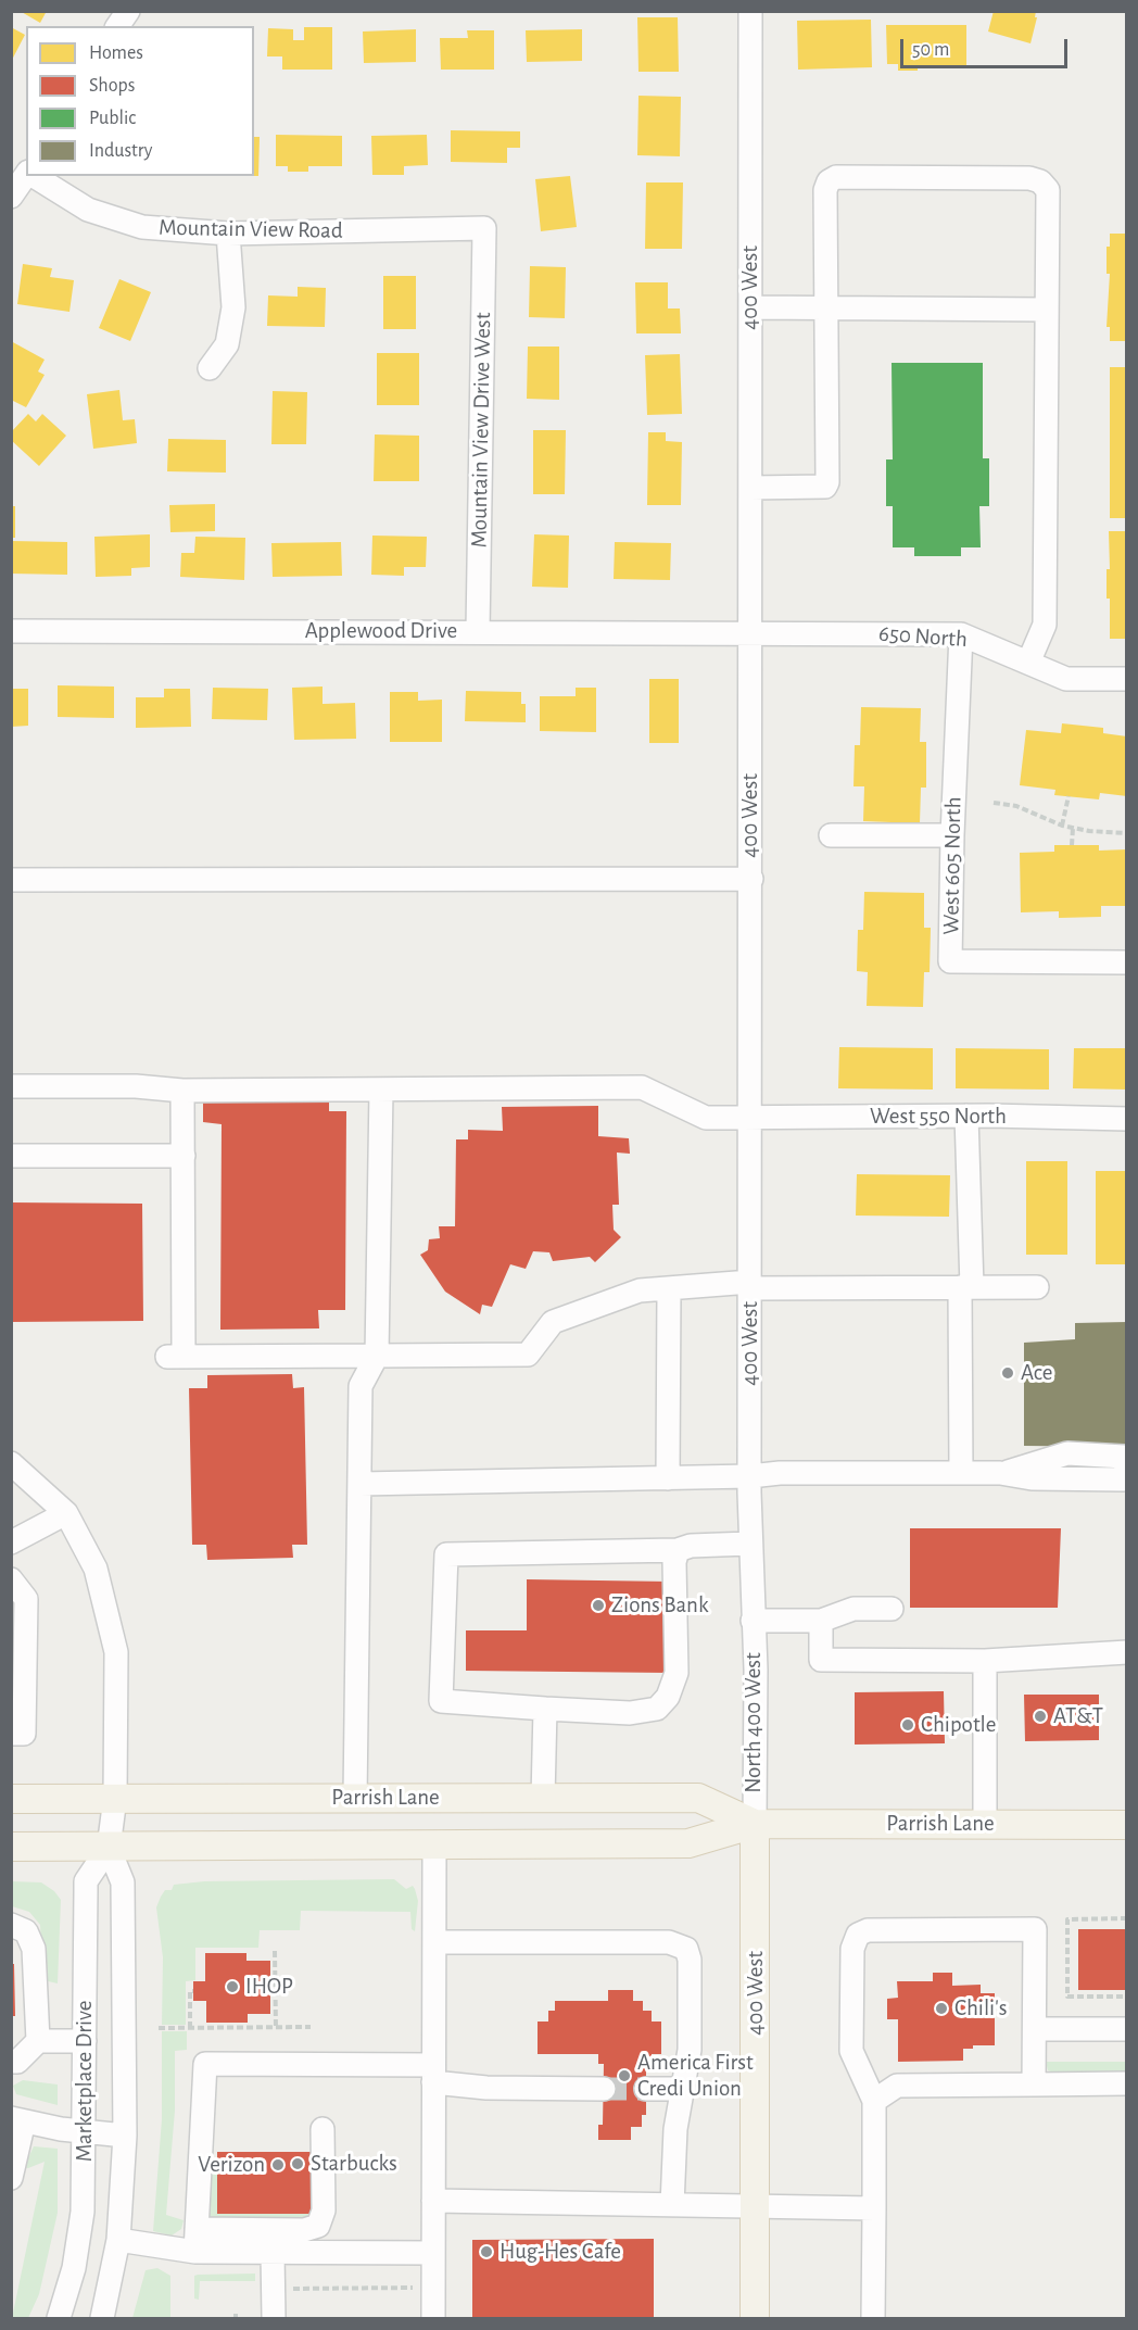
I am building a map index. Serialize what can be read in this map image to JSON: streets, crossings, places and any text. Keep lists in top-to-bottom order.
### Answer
{
  "streets": {
    "main road": ["400 West", "Parrish Lane"],
    "street": [
      "Mountain View Road",
      "Mountain View Drive West",
      "Applewood Drive",
      "650 North",
      "West 605 North",
      "West 550 North",
      "North 400 West",
      "Marketplace Drive"
    ]
  },
  "crossings": [
    ["Mountain View Road", "Mountain View Drive West"],
    ["400 West", "Applewood Drive"],
    ["400 West", "650 North"],
    ["400 West", "West 550 North"],
    ["400 West", "North 400 West"],
    ["400 West", "Parrish Lane"],
    ["Mountain View Drive West", "Applewood Drive"],
    ["Applewood Drive", "650 North"],
    ["650 North", "West 605 North"],
    ["North 400 West", "Parrish Lane"],
    ["Parrish Lane", "Marketplace Drive"]
  ],
  "places": [
    "Ace",
    "Zions Bank",
    "AT&T",
    "Chipotle",
    "IHOP",
    "Chili's",
    "America First Credi Union",
    "Starbucks",
    "Verizon",
    "Hug-Hes Cafe"
  ],
  "legend": [
    "Homes",
    "Shops",
    "Public",
    "Industry"
  ],
  "scale_bar": "50 m"
}
